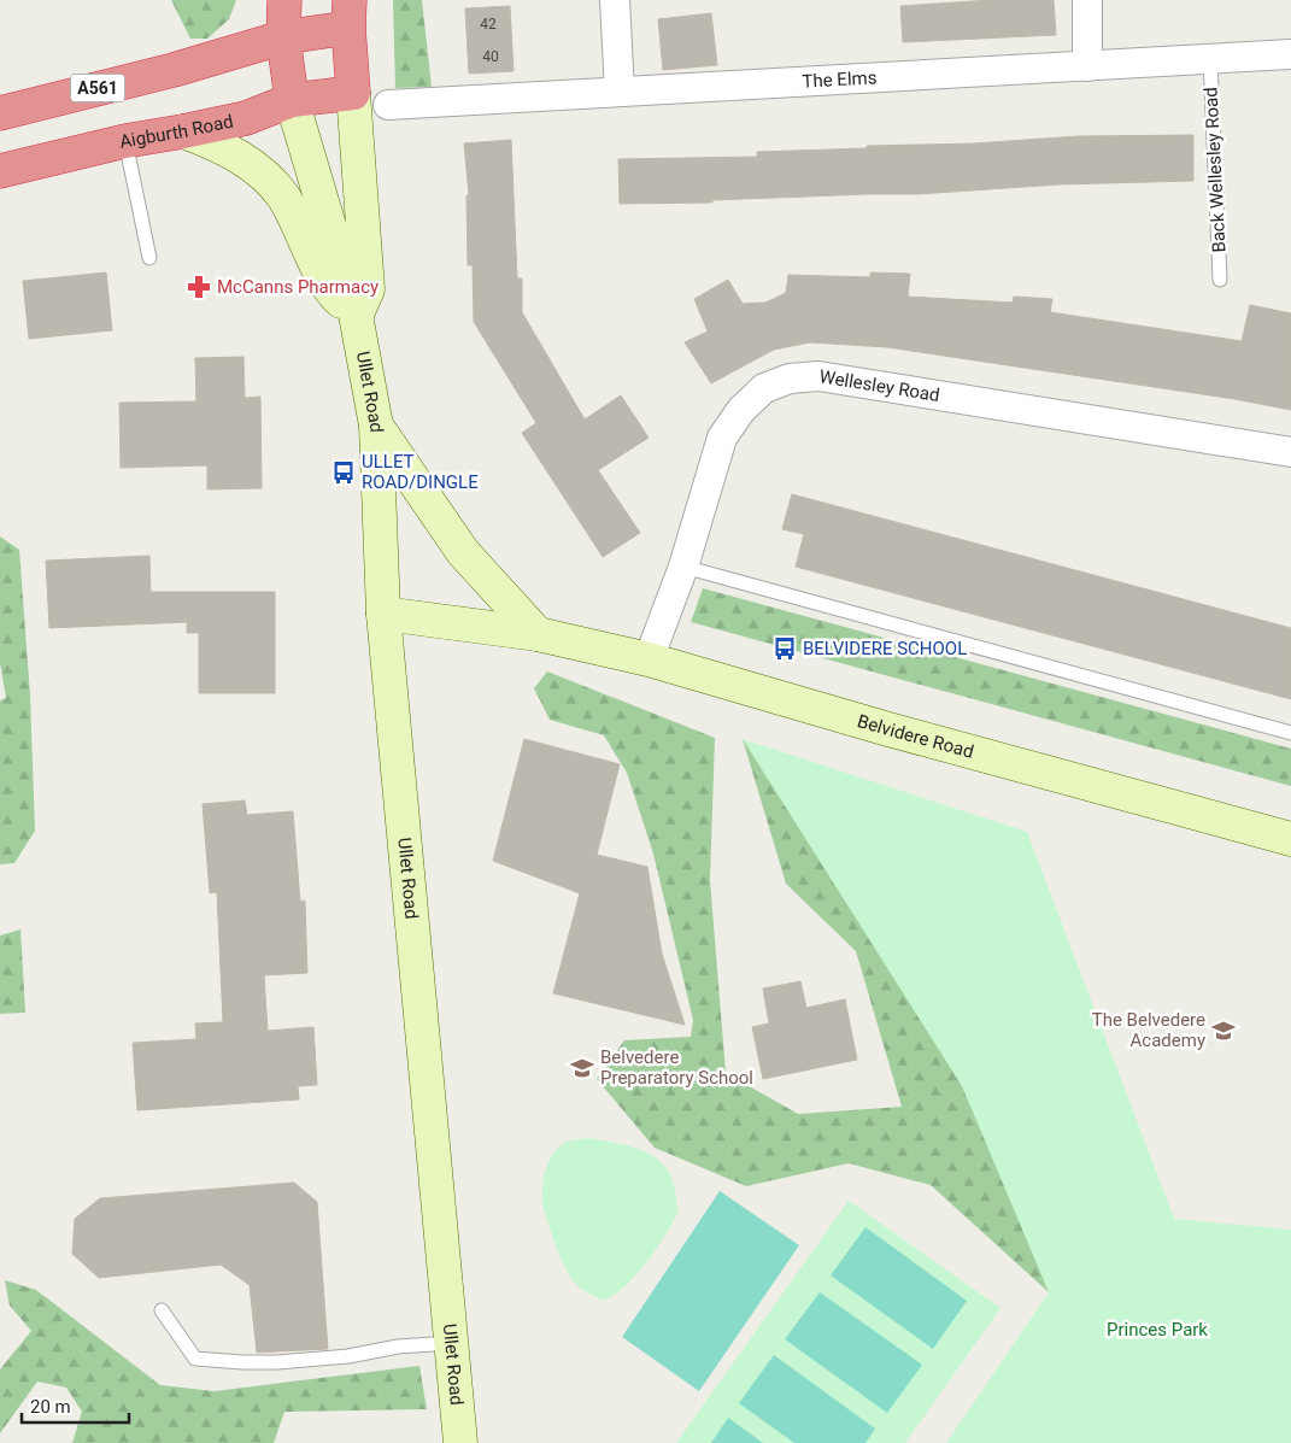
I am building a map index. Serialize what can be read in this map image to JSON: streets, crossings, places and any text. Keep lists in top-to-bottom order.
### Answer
{
  "streets": {
    "highway": ["A561", "Aigburth Road", "Ullet Road"],
    "main road": ["Belvidere Road"],
    "street": ["The Elms", "Wellesley Road"],
    "lane": ["Back Wellesley Road"]
  },
  "crossings": [
    ["The Elms", "Back Wellesley Road"],
    ["A561", "Aigburth Road"],
    ["A561", "Ullet Road"],
    ["Aigburth Road", "Ullet Road"],
    ["Wellesley Road", "Belvidere Road"],
    ["Ullet Road", "Belvidere Road"]
  ],
  "parks": ["Princes Park"],
  "places": {
    "pharmacy": ["McCanns Pharmacy"],
    "bus stop": ["ULLET ROAD/DINGLE", "BELVIDERE SCHOOL"],
    "school or university": ["The Belvedere Academy", "Belvedere Preparatory School"]
  },
  "house_numbers": ["42", "40"],
  "scale_bar": "20 m"
}
